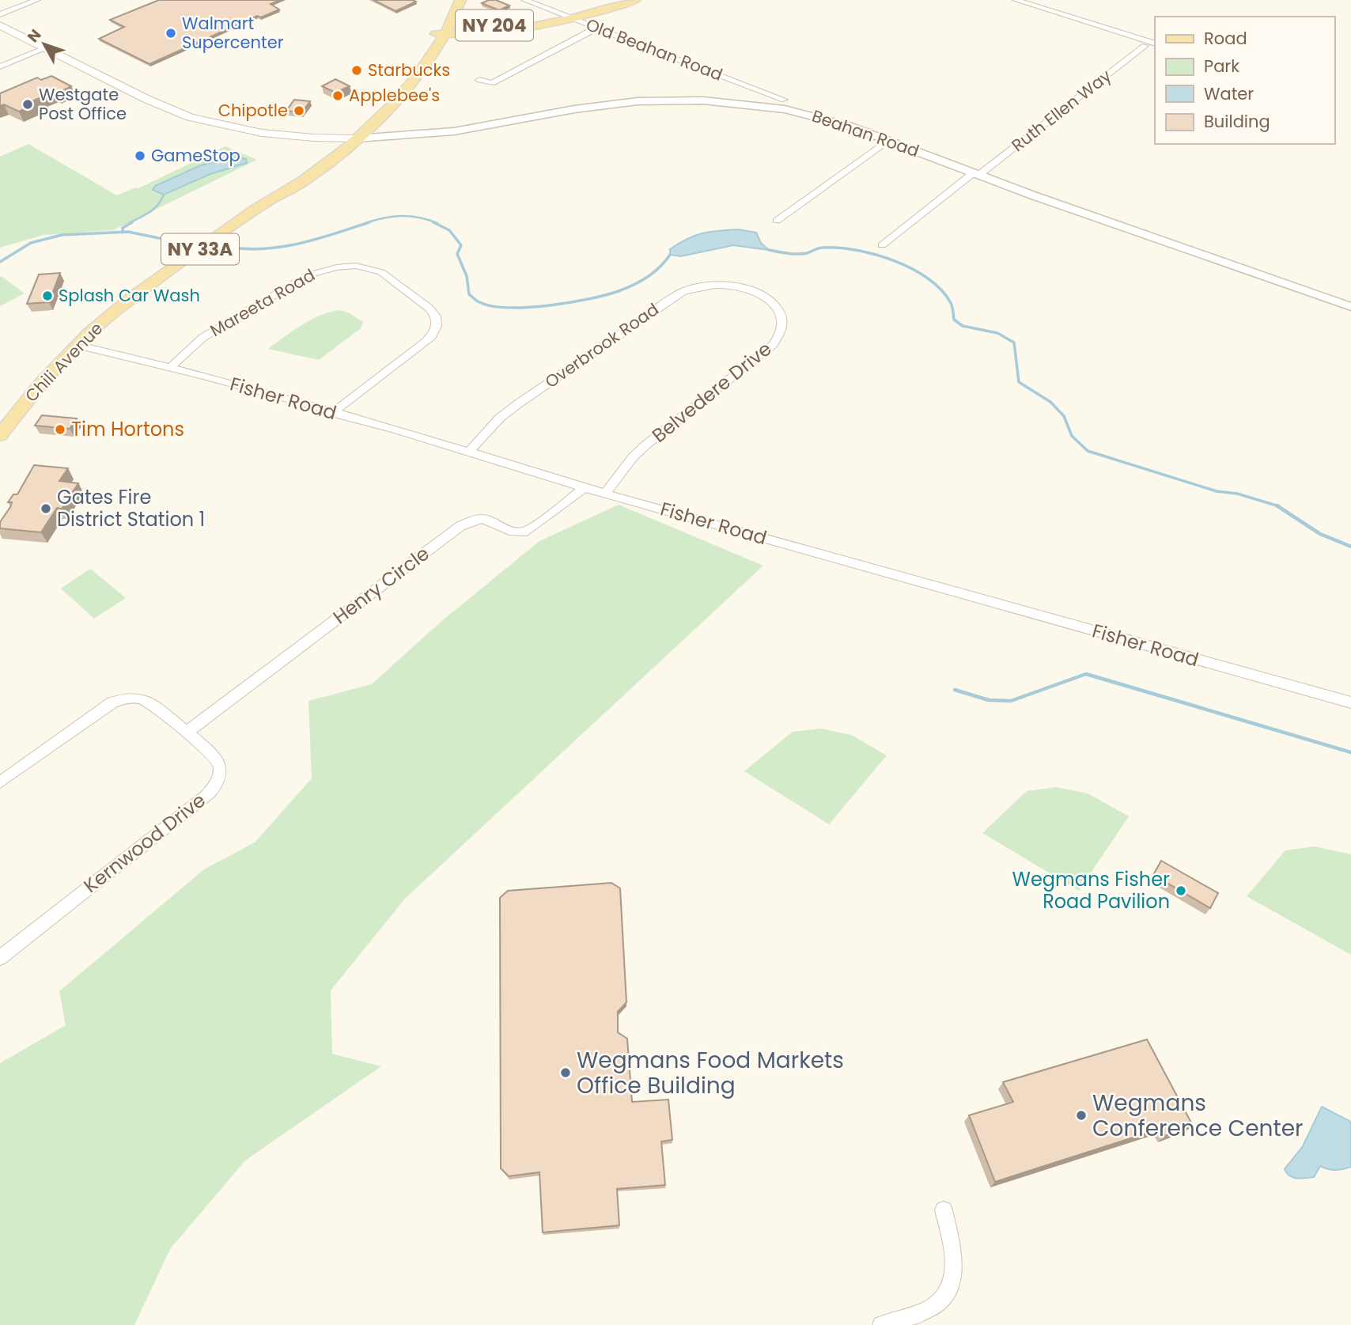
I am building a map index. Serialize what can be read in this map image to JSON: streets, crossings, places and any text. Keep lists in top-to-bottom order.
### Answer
{
  "streets": {
    "main road": ["NY 204", "NY 33A", "Chili Avenue"],
    "street": [
      "Old Beahan Road",
      "Ruth Ellen Way",
      "Beahan Road",
      "Mareeta Road",
      "Overbrook Road",
      "Belvedere Drive",
      "Fisher Road",
      "Henry Circle",
      "Kernwood Drive"
    ]
  },
  "crossings": [
    ["NY 204", "Old Beahan Road"],
    ["NY 204", "Chili Avenue"],
    ["Ruth Ellen Way", "Beahan Road"],
    ["Beahan Road", "Chili Avenue"],
    ["Mareeta Road", "Fisher Road"],
    ["Overbrook Road", "Belvedere Drive"],
    ["Overbrook Road", "Fisher Road"],
    ["Chili Avenue", "Fisher Road"],
    ["Belvedere Drive", "Fisher Road"],
    ["Fisher Road", "Henry Circle"],
    ["Henry Circle", "Kernwood Drive"]
  ],
  "places": [
    "Walmart Supercenter",
    "Starbucks",
    "Applebee's",
    "Westgate Post Office",
    "Chipotle",
    "GameStop",
    "Splash Car Wash",
    "Tim Hortons",
    "Gates Fire District Station 1",
    "Wegmans Fisher Road Pavilion",
    "Wegmans Food Markets Office Building",
    "Wegmans Conference Center"
  ],
  "legend": [
    "Road",
    "Park",
    "Water",
    "Building"
  ],
  "north": "top left"
}
